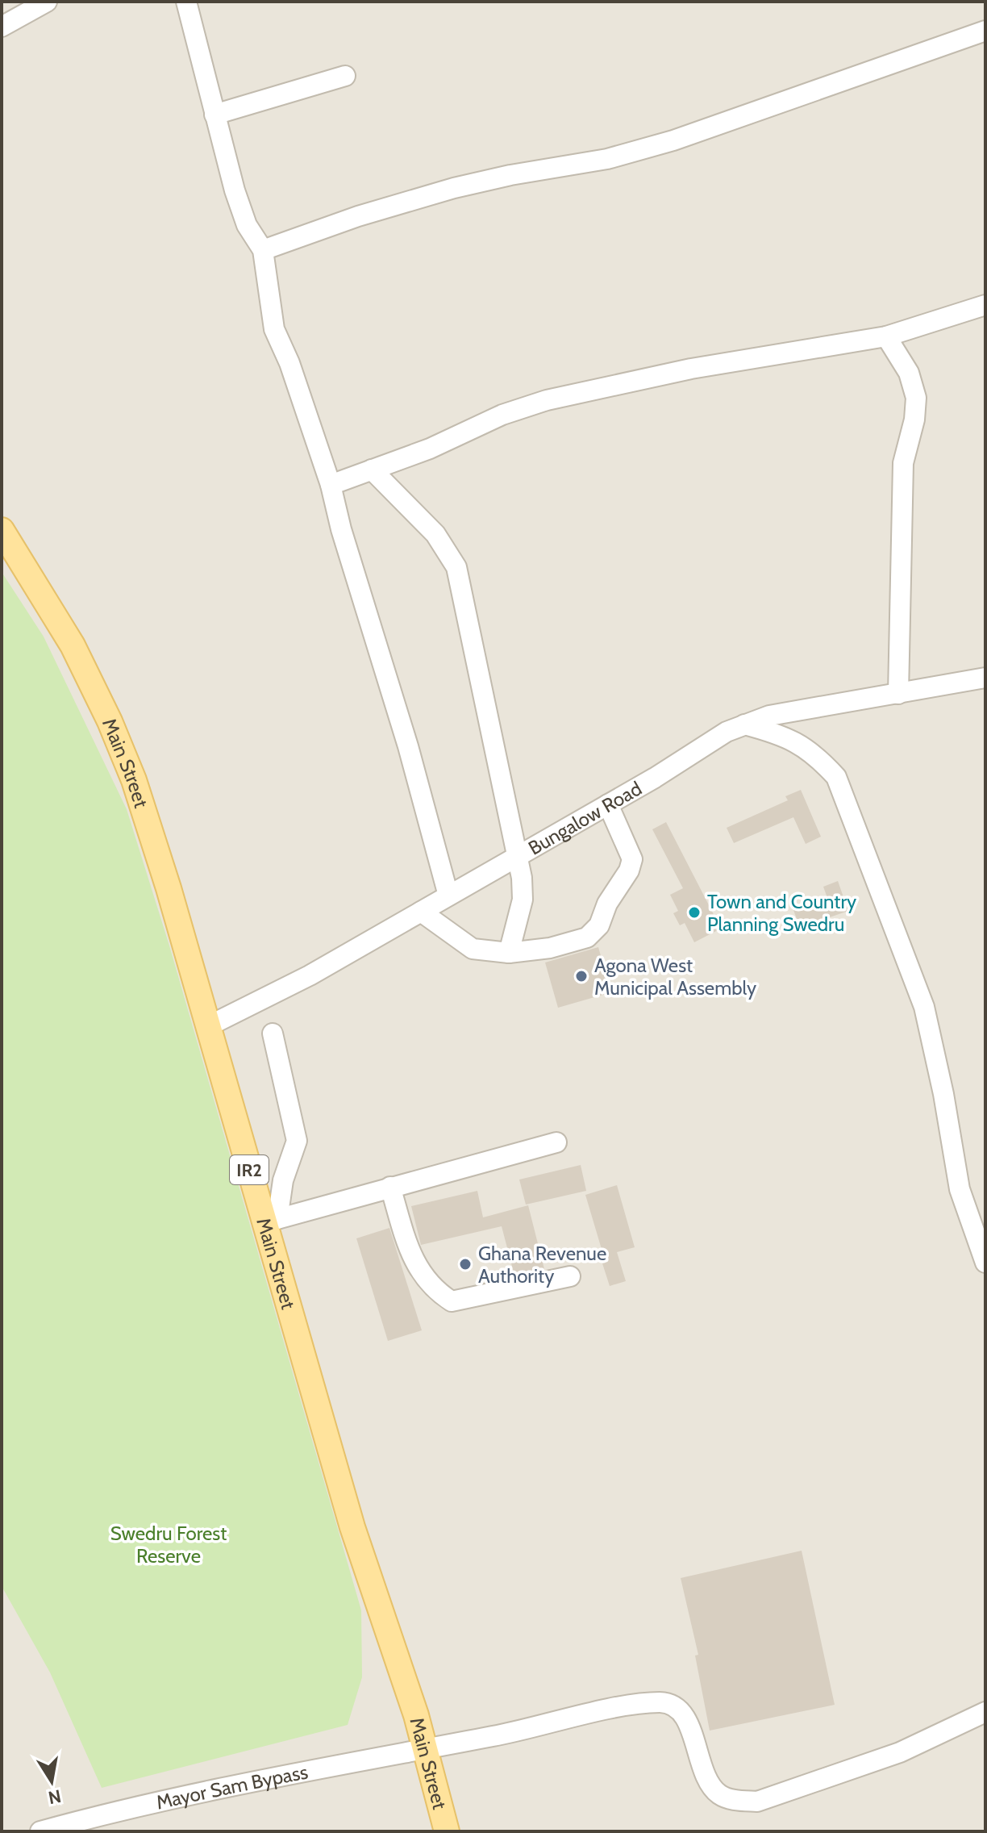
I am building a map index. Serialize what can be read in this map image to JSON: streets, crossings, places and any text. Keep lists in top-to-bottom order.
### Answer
{
  "streets": {
    "main road": ["Main Street", "IR2"],
    "street": ["Bungalow Road", "Mayor Sam Bypass"]
  },
  "crossings": [
    ["Main Street", "Bungalow Road"],
    ["Main Street", "Mayor Sam Bypass"]
  ],
  "parks": ["Swedru Forest Reserve"],
  "places": ["Town and Country Planning Swedru", "Agona West Municipal Assembly", "Ghana Revenue Authority"],
  "north": "bottom"
}
